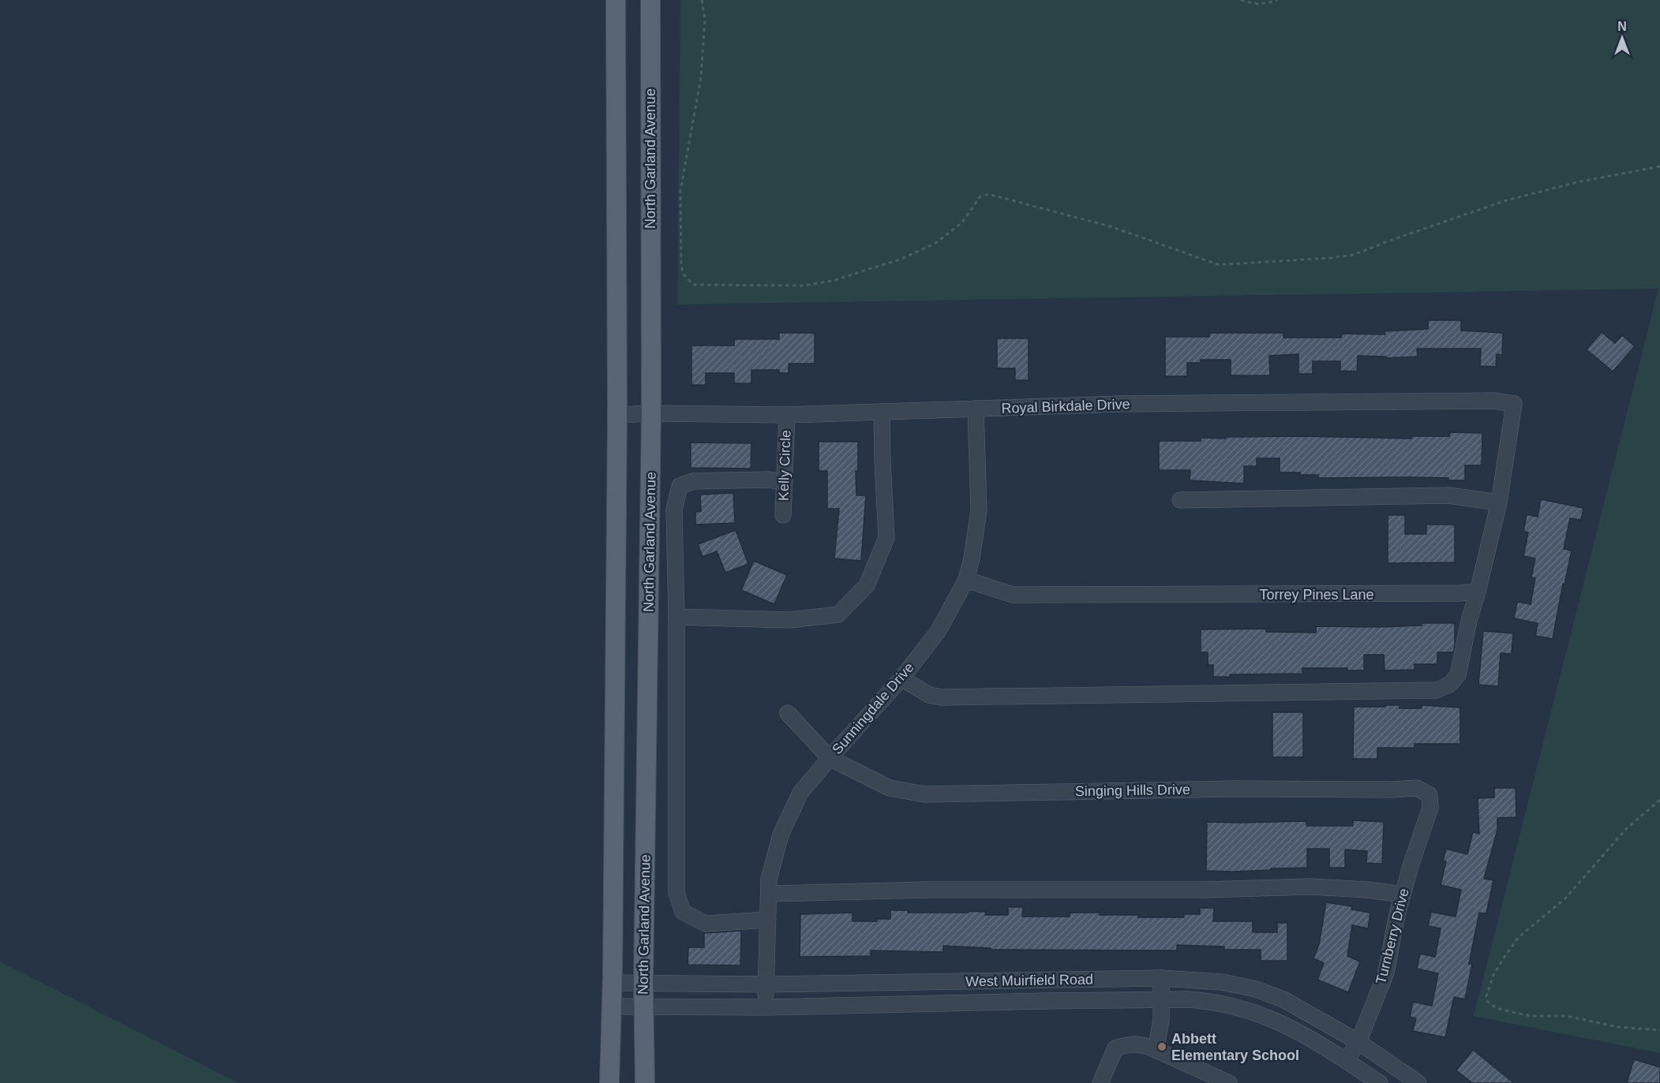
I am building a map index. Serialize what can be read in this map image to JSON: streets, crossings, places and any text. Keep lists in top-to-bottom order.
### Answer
{
  "streets": {
    "main road": ["North Garland Avenue"],
    "street": [
      "Royal Birkdale Drive",
      "Kelly Circle",
      "Torrey Pines Lane",
      "Sunningdale Drive",
      "Singing Hills Drive",
      "Turnberry Drive",
      "West Muirfield Road"
    ]
  },
  "crossings": [
    ["North Garland Avenue", "Royal Birkdale Drive"],
    ["North Garland Avenue", "West Muirfield Road"],
    ["Royal Birkdale Drive", "Kelly Circle"],
    ["Royal Birkdale Drive", "Sunningdale Drive"],
    ["Torrey Pines Lane", "Sunningdale Drive"],
    ["Sunningdale Drive", "Singing Hills Drive"],
    ["Sunningdale Drive", "West Muirfield Road"],
    ["Singing Hills Drive", "Turnberry Drive"],
    ["Turnberry Drive", "West Muirfield Road"]
  ],
  "places": ["Abbett Elementary School"],
  "north": "top"
}
